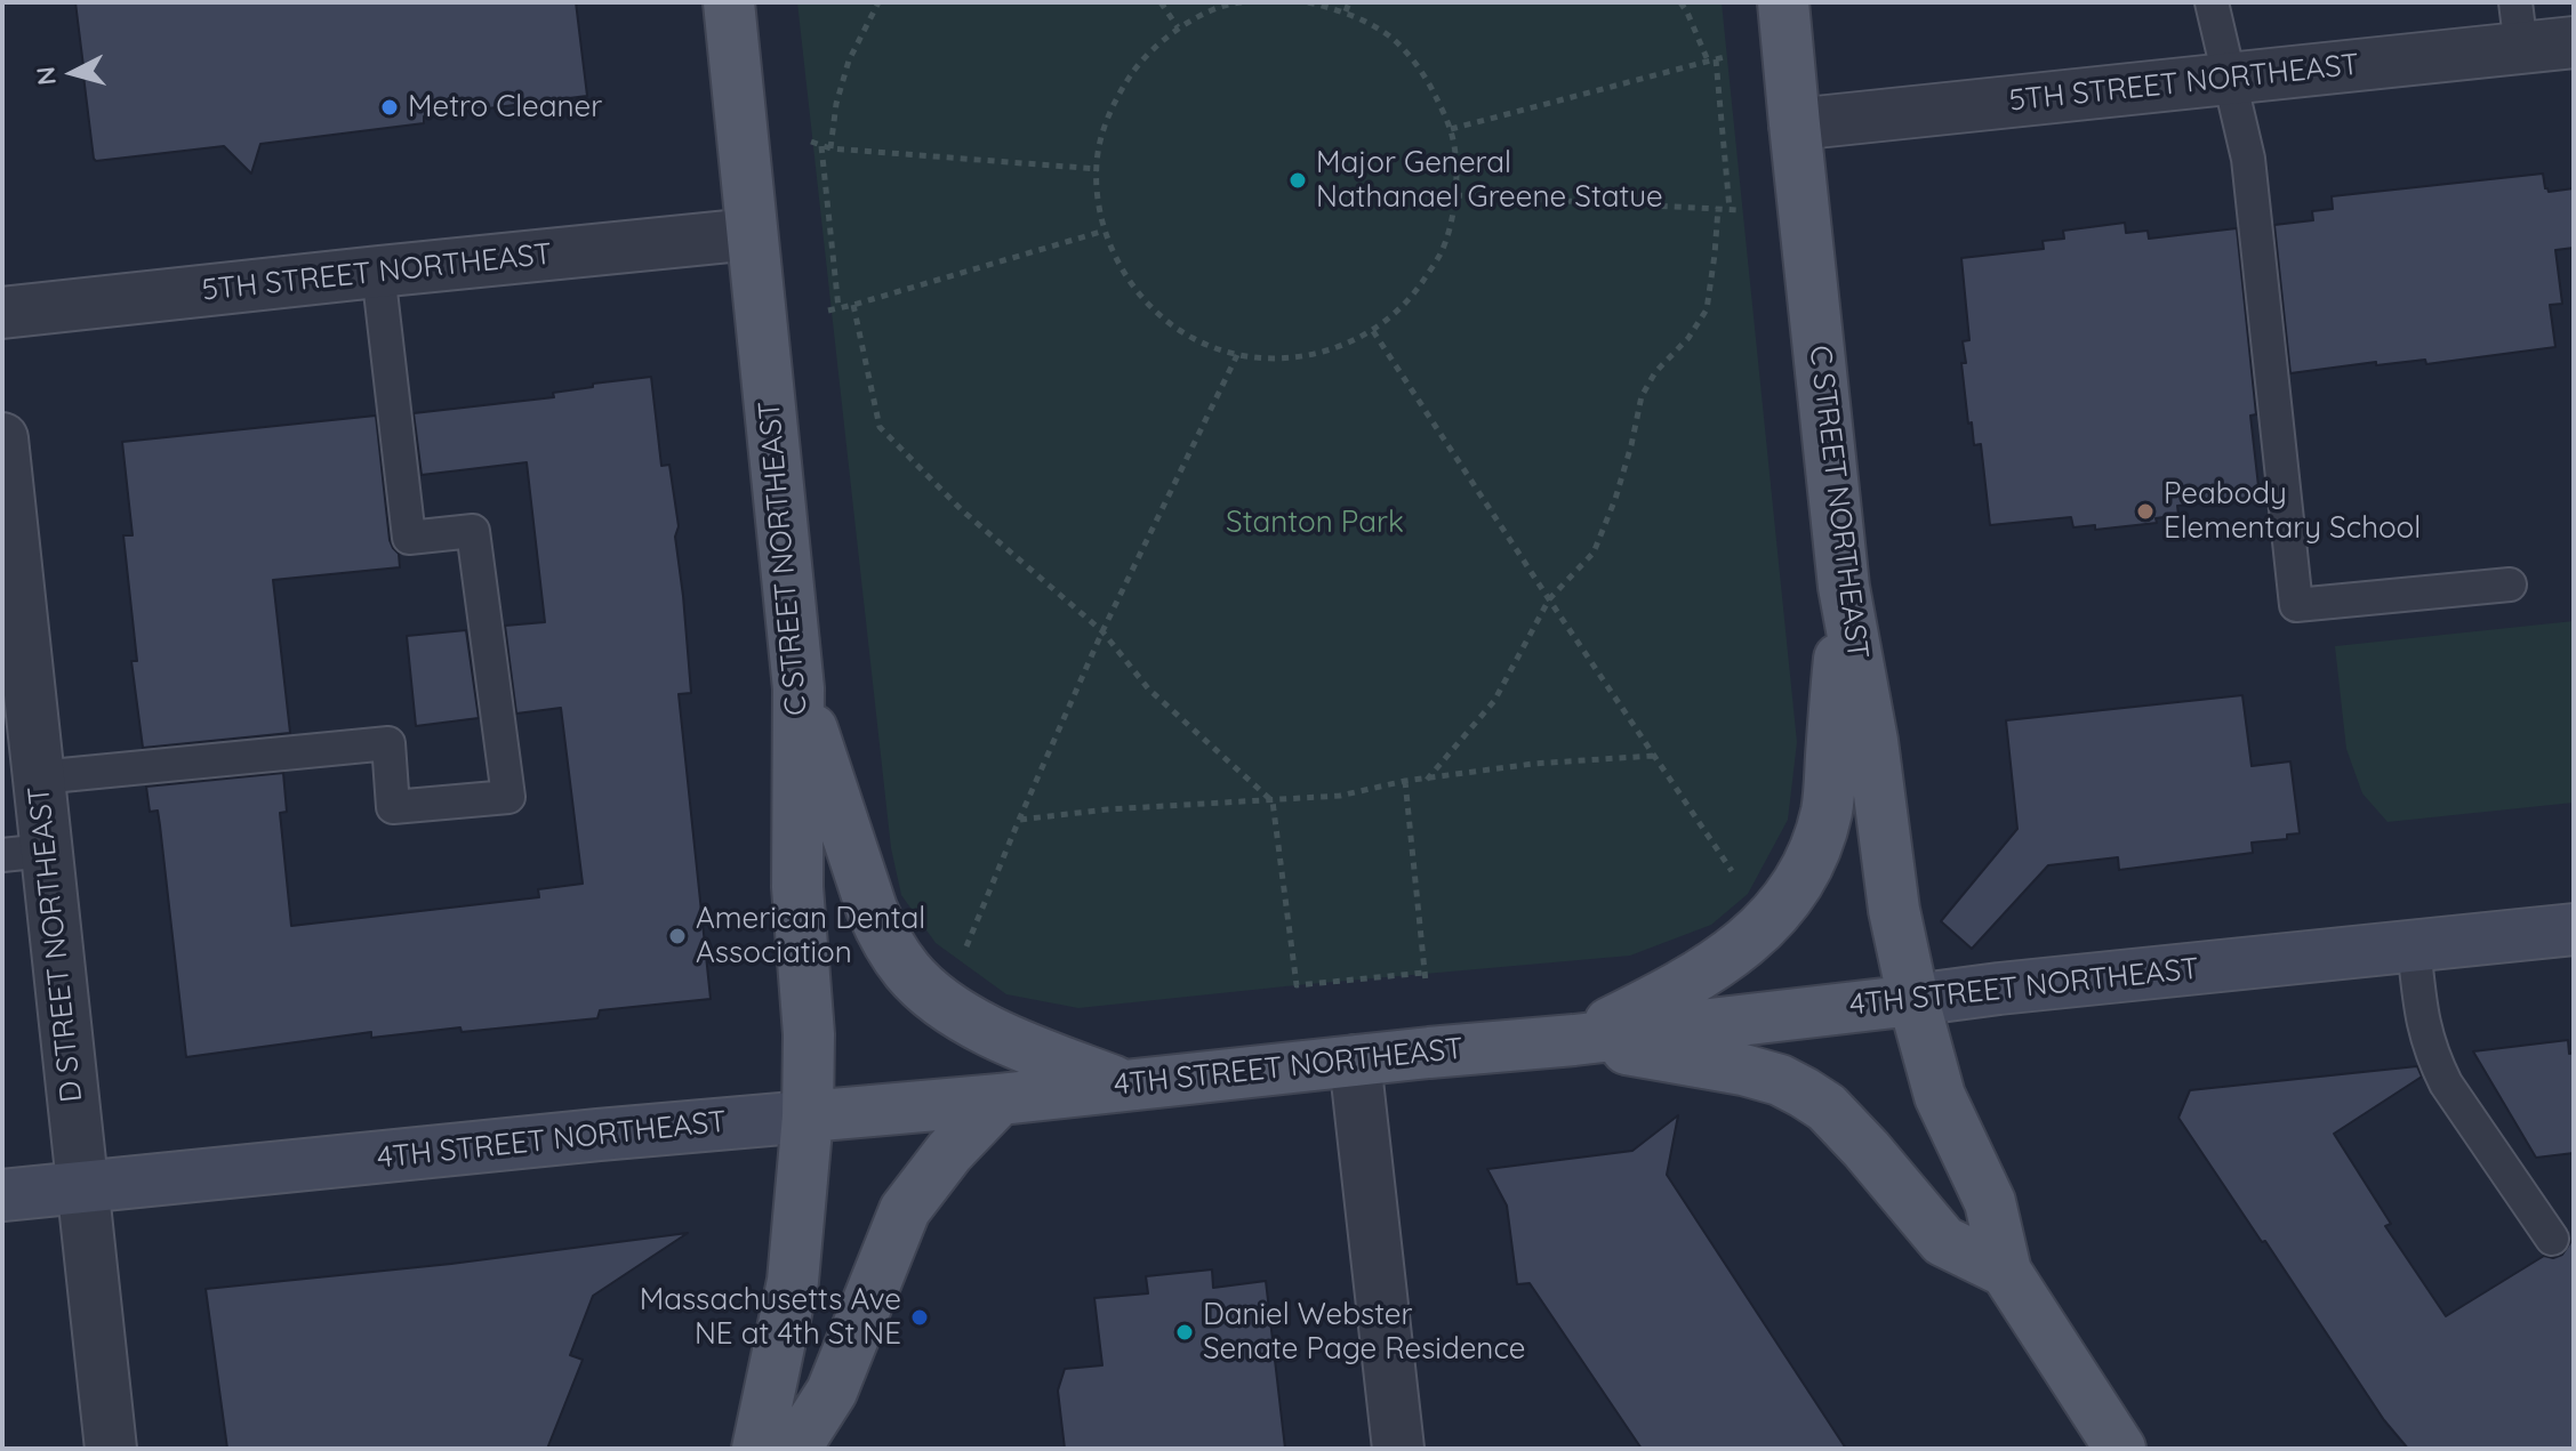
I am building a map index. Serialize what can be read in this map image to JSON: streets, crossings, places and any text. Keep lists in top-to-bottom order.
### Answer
{
  "streets": {
    "main road": ["C STREET NORTHEAST", "4TH STREET NORTHEAST"],
    "street": ["5TH STREET NORTHEAST", "D STREET NORTHEAST"]
  },
  "crossings": [
    ["5TH STREET NORTHEAST", "C STREET NORTHEAST"],
    ["C STREET NORTHEAST", "4TH STREET NORTHEAST"],
    ["D STREET NORTHEAST", "4TH STREET NORTHEAST"]
  ],
  "parks": ["Stanton Park"],
  "places": [
    "Metro Cleaner",
    "Major General Nathanael Greene Statue",
    "Peabody Elementary School",
    "American Dental Association",
    "Massachusetts Ave NE at 4th St NE",
    "Daniel Webster Senate Page Residence"
  ],
  "north": "left"
}
